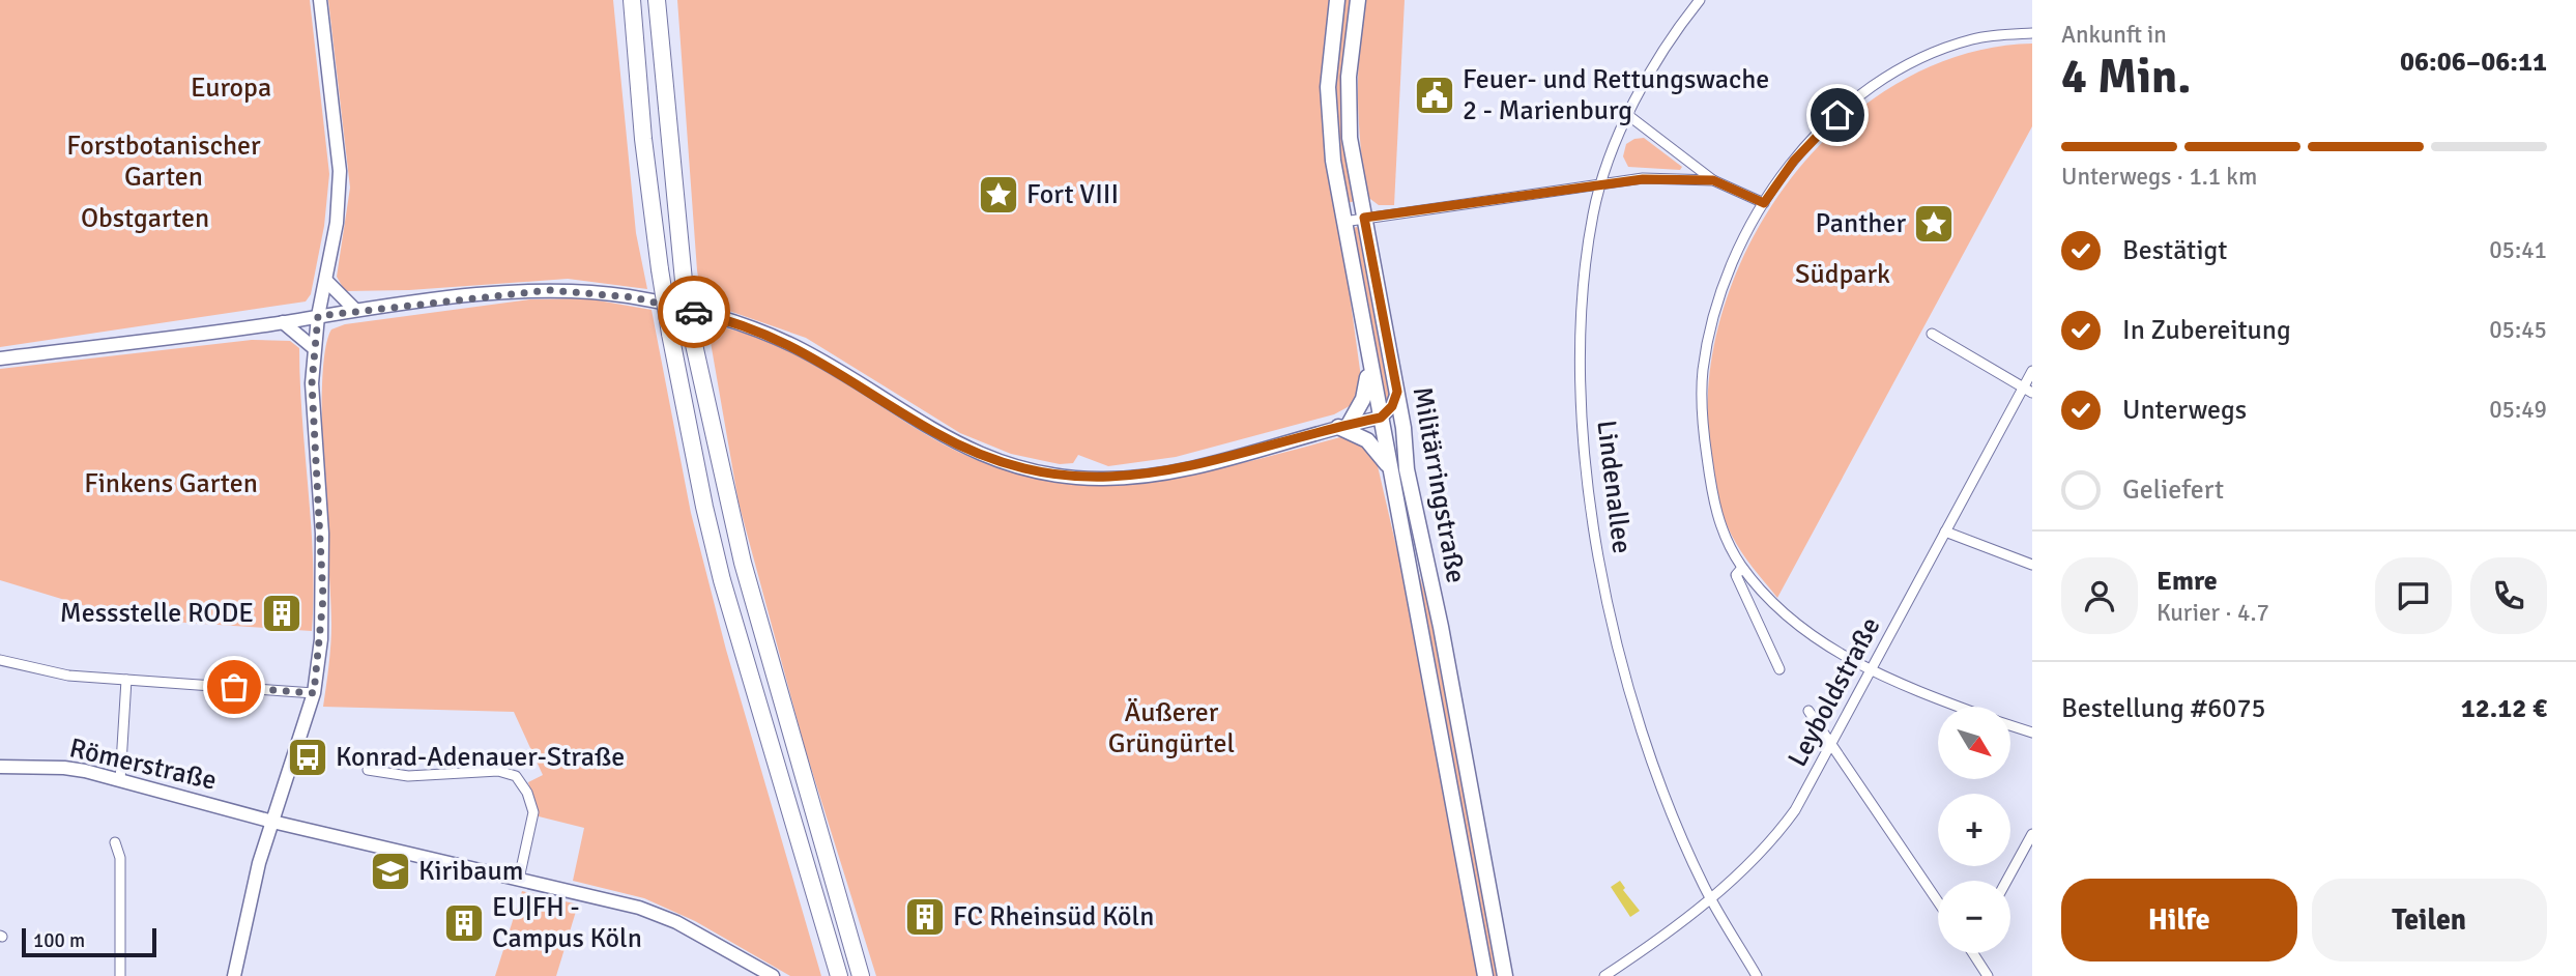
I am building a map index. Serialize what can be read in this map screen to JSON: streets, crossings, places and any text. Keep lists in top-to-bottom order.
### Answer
{
  "streets": {
    "main road": ["Militärringstraße", "Römerstraße"],
    "street": ["Lindenallee", "Leyboldstraße"]
  },
  "crossings": [
    ["Lindenallee", "Leyboldstraße"]
  ],
  "parks": [
    "Europa",
    "Forstbotanischer Garten",
    "Obstgarten",
    "Südpark",
    "Finkens Garten",
    "Äußerer Grüngürtel"
  ],
  "places": {
    "public building": ["Feuer- und Rettungswache 2 - Marienburg"],
    "place": ["Fort VIII", "Panther"],
    "building": ["Messstelle RODE", "FC Rheinsüd Köln", "EU|FH - Campus Köln"],
    "bus stop": ["Konrad-Adenauer-Straße"],
    "school or university": ["Kiribaum"]
  },
  "scale_bar": "100 m",
  "north": "bottom right",
  "page": {
    "heading": ["4 Min.", "Ankunft in", "06:06–06:11"],
    "panel": [
      "Emre",
      "Kurier · 4.7",
      "Bestellung #6075",
      "12.12 €"
    ],
    "bar": "Unterwegs · 1.1 km",
    "list": [
      ["Bestätigt", "05:41"],
      ["In Zubereitung", "05:45"],
      ["Unterwegs", "05:49"],
      "Geliefert"
    ],
    "map_buttons": ["+", "−"],
    "buttons": ["Hilfe", "Teilen"],
    "scale": "100 m"
  }
}
